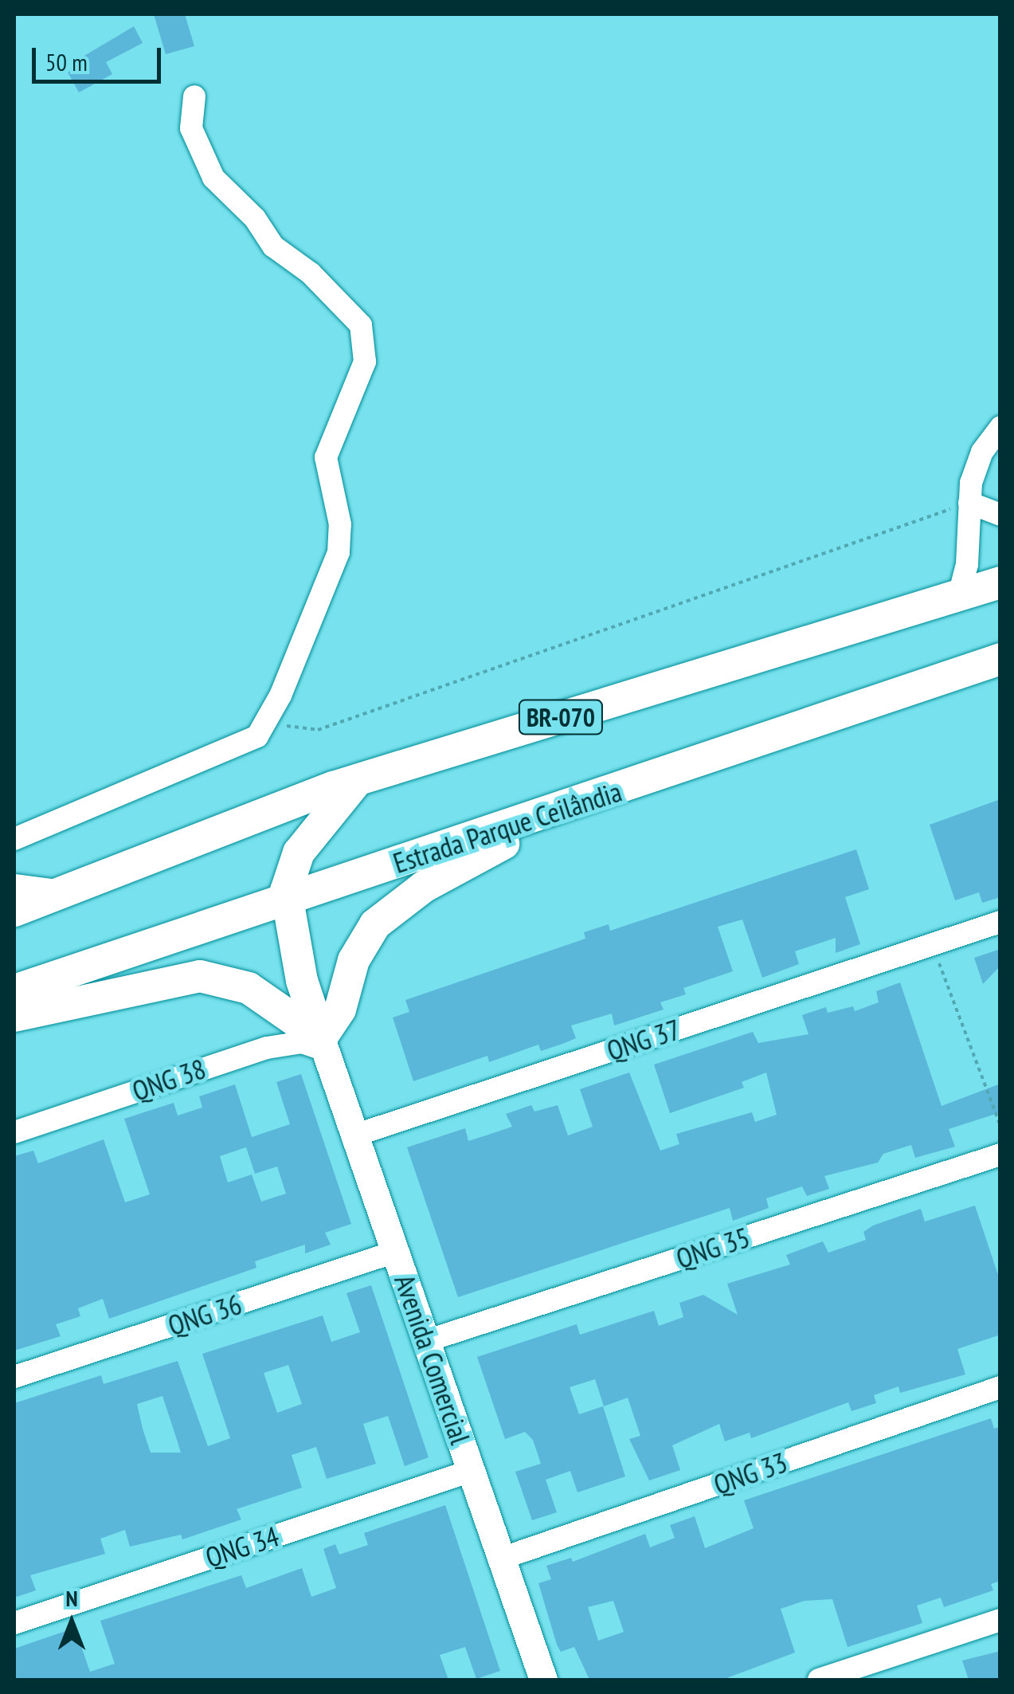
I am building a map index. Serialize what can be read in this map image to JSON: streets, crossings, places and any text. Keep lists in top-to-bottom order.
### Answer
{
  "streets": {
    "highway": ["BR-070", "Estrada Parque Ceilândia"],
    "main road": ["Avenida Comercial"],
    "street": [
      "QNG 37",
      "QNG 38",
      "QNG 35",
      "QNG 36",
      "QNG 33",
      "QNG 34"
    ]
  },
  "crossings": [
    ["QNG 37", "Avenida Comercial"],
    ["QNG 38", "Avenida Comercial"],
    ["QNG 35", "Avenida Comercial"],
    ["QNG 36", "Avenida Comercial"],
    ["Avenida Comercial", "QNG 33"],
    ["Avenida Comercial", "QNG 34"]
  ],
  "scale_bar": "50 m",
  "north": "top"
}
